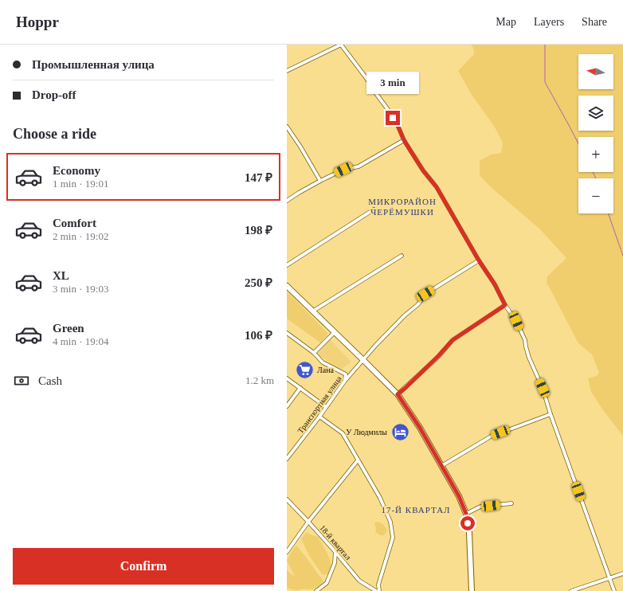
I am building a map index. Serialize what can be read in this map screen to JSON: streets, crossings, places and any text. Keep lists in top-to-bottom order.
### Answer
{
  "streets": {
    "street": ["Транспортная улица", "18-й квартал"]
  },
  "districts": ["МИКРОРАЙОН ЧЕРЁМУШКИ", "17-Й КВАРТАЛ"],
  "places": {
    "supermarket": ["Лана"],
    "hotel": ["У Людмилы"]
  },
  "north": "left",
  "page": {
    "header": "Hoppr",
    "nav": ["Map", "Layers", "Share"],
    "banner": ["Промышленная улица", "Drop-off"],
    "map_buttons": ["+", "−"],
    "bubble": "3 min",
    "heading": "Choose a ride",
    "list": [
      {
        "name": "Economy",
        "note": "1 min · 19:01",
        "value": "147 ₽"
      },
      {
        "name": "Comfort",
        "note": "2 min · 19:02",
        "value": "198 ₽"
      },
      {
        "name": "XL",
        "note": "3 min · 19:03",
        "value": "250 ₽"
      },
      {
        "name": "Green",
        "note": "4 min · 19:04",
        "value": "106 ₽"
      }
    ],
    "pay": ["Cash", "1.2 km"],
    "buttons": "Confirm"
  }
}
